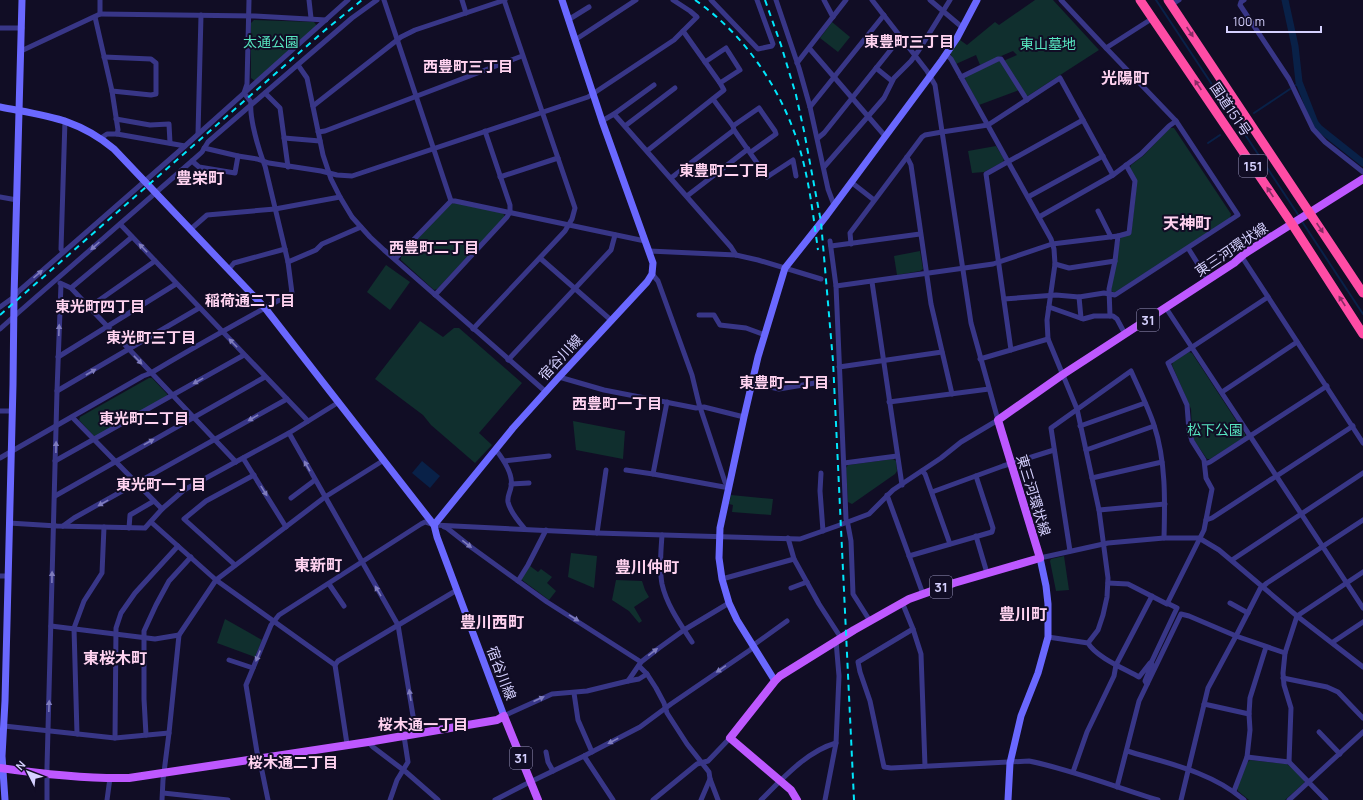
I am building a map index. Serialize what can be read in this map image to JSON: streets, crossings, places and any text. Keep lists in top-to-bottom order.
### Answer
{
  "streets": {
    "highway": ["国道151号", "151"],
    "main road": ["東三河環状線", "31"],
    "street": ["宿谷川線"]
  },
  "crossings": [
    ["国道151号", "東三河環状線"],
    ["31", "宿谷川線"]
  ],
  "districts": [
    "東豊町三丁目",
    "西豊町三丁目",
    "光陽町",
    "東豊町二丁目",
    "豊栄町",
    "天神町",
    "西豊町二丁目",
    "稲荷通二丁目",
    "東光町四丁目",
    "東光町三丁目",
    "東豊町一丁目",
    "西豊町一丁目",
    "東光町二丁目",
    "東光町一丁目",
    "東新町",
    "豊川仲町",
    "豊川町",
    "豊川西町",
    "東桜木町",
    "桜木通一丁目",
    "桜木通二丁目"
  ],
  "parks": ["太通公園", "東山墓地", "松下公園"],
  "scale_bar": "100 m",
  "north": "top left"
}
